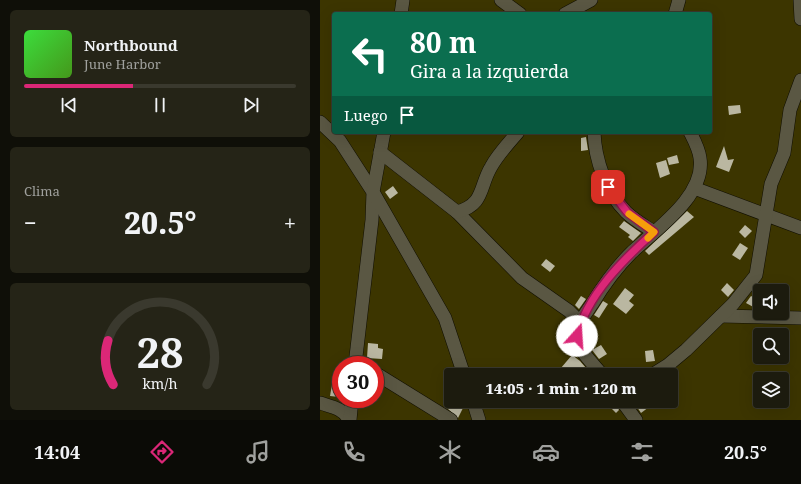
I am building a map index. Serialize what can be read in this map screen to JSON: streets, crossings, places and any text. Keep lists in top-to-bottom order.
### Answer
{
  "page": {
    "turn": ["80 m", "Gira a la izquierda"],
    "song": ["Northbound", "June Harbor"],
    "then": "Luego",
    "tile": "Clima",
    "heat": ["−", "20.5°", "+"],
    "limit": "30",
    "trip": "14:05 · 1 min · 120 m",
    "tabs": ["14:04", "20.5°"],
    "gauge": ["28", "km/h"]
  }
}
